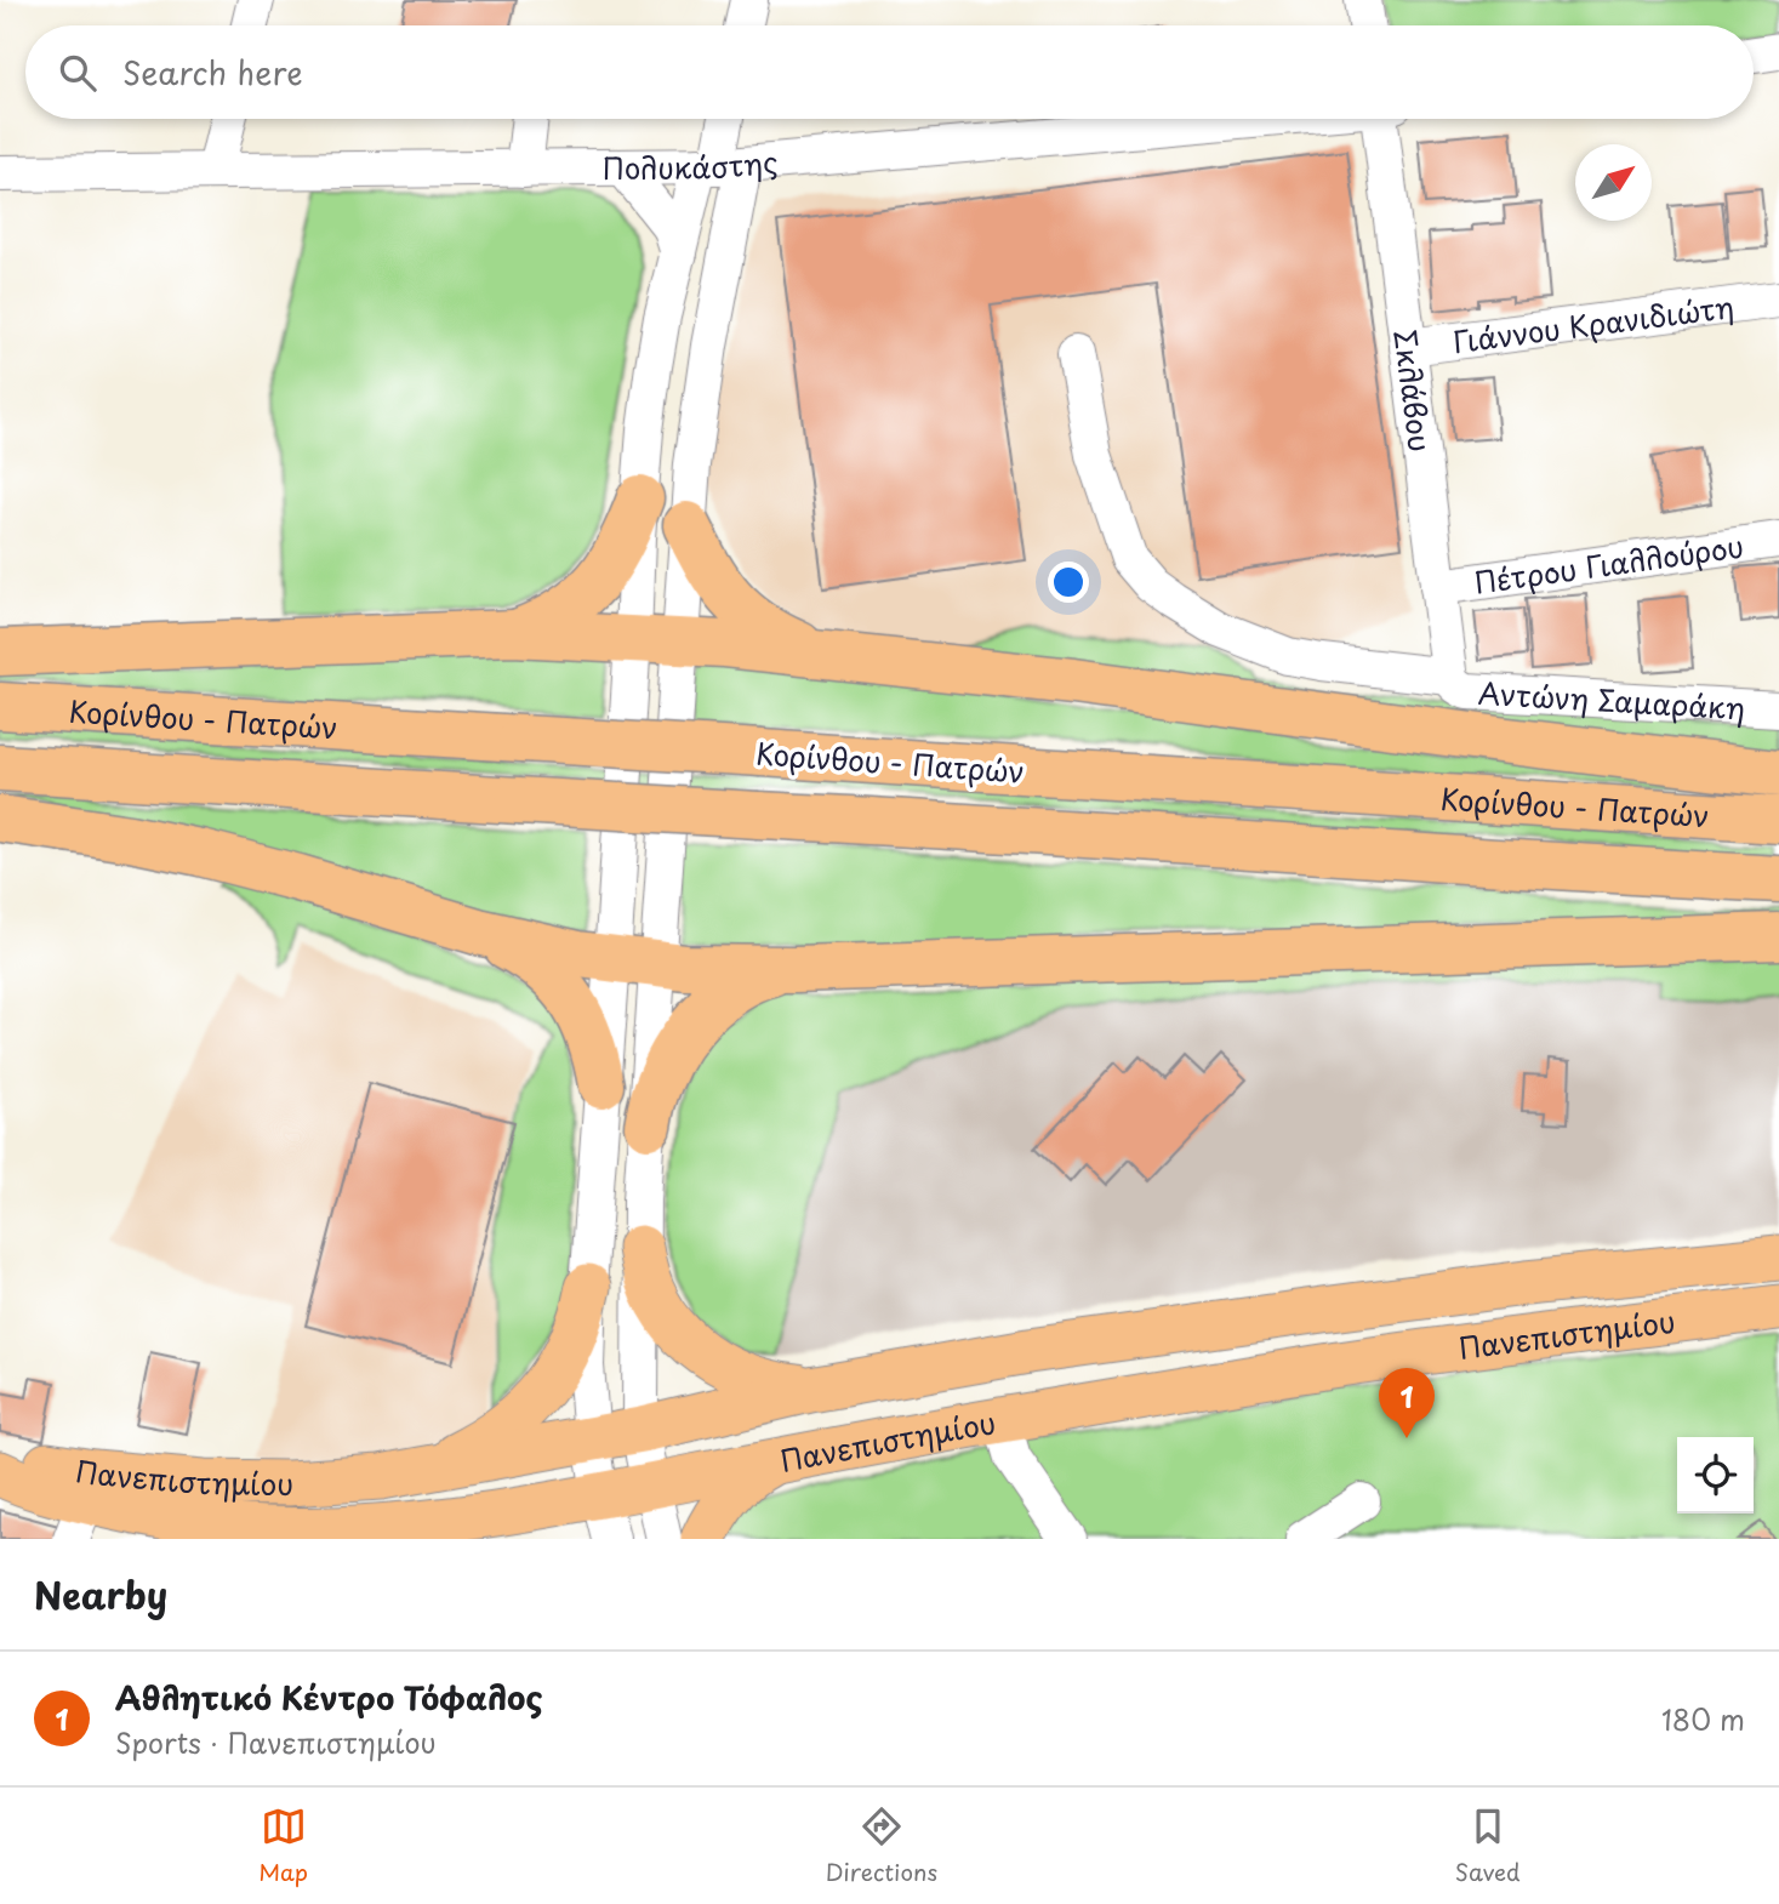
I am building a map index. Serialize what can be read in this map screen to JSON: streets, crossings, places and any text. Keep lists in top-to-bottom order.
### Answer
{
  "streets": {
    "highway": ["Κορίνθου - Πατρών"],
    "main road": ["Πανεπιστημίου"],
    "street": [
      "Πολυκάστης",
      "Γιάννου Κρανιδιώτη",
      "Σκλάβου",
      "Πέτρου Γιαλλούρου",
      "Αντώνη Σαμαράκη"
    ]
  },
  "crossings": [
    ["Γιάννου Κρανιδιώτη", "Σκλάβου"],
    ["Σκλάβου", "Πέτρου Γιαλλούρου"],
    ["Σκλάβου", "Αντώνη Σαμαράκη"]
  ],
  "north": "top right",
  "page": {
    "search": "Search here",
    "pins": "1",
    "heading": "Nearby",
    "list": [
      {
        "mark": "1",
        "name": "Αθλητικό Κέντρο Τόφαλος",
        "note": "Sports · Πανεπιστημίου",
        "value": "180 m"
      }
    ],
    "nav": ["Map", "Directions", "Saved"]
  }
}
